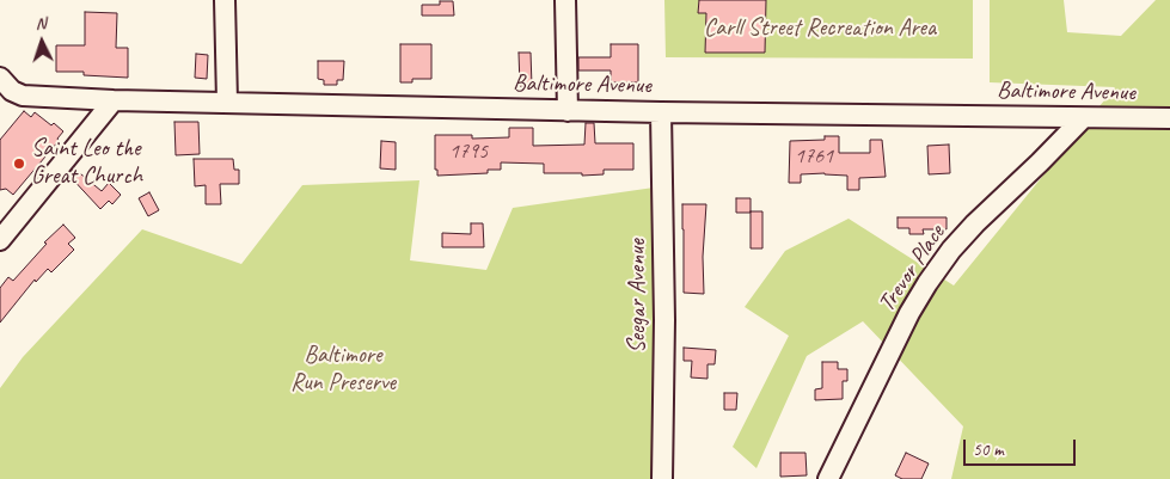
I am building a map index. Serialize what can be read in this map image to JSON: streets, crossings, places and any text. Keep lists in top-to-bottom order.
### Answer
{
  "streets": {
    "street": ["Baltimore Avenue", "Trevor Place", "Seegar Avenue"]
  },
  "crossings": [
    ["Baltimore Avenue", "Trevor Place"],
    ["Baltimore Avenue", "Seegar Avenue"]
  ],
  "parks": ["Carll Street Recreation Area", "Baltimore Run Preserve"],
  "places": ["Saint Leo the Great Church"],
  "house_numbers": ["1795", "1761"],
  "scale_bar": "50 m",
  "north": "top"
}
